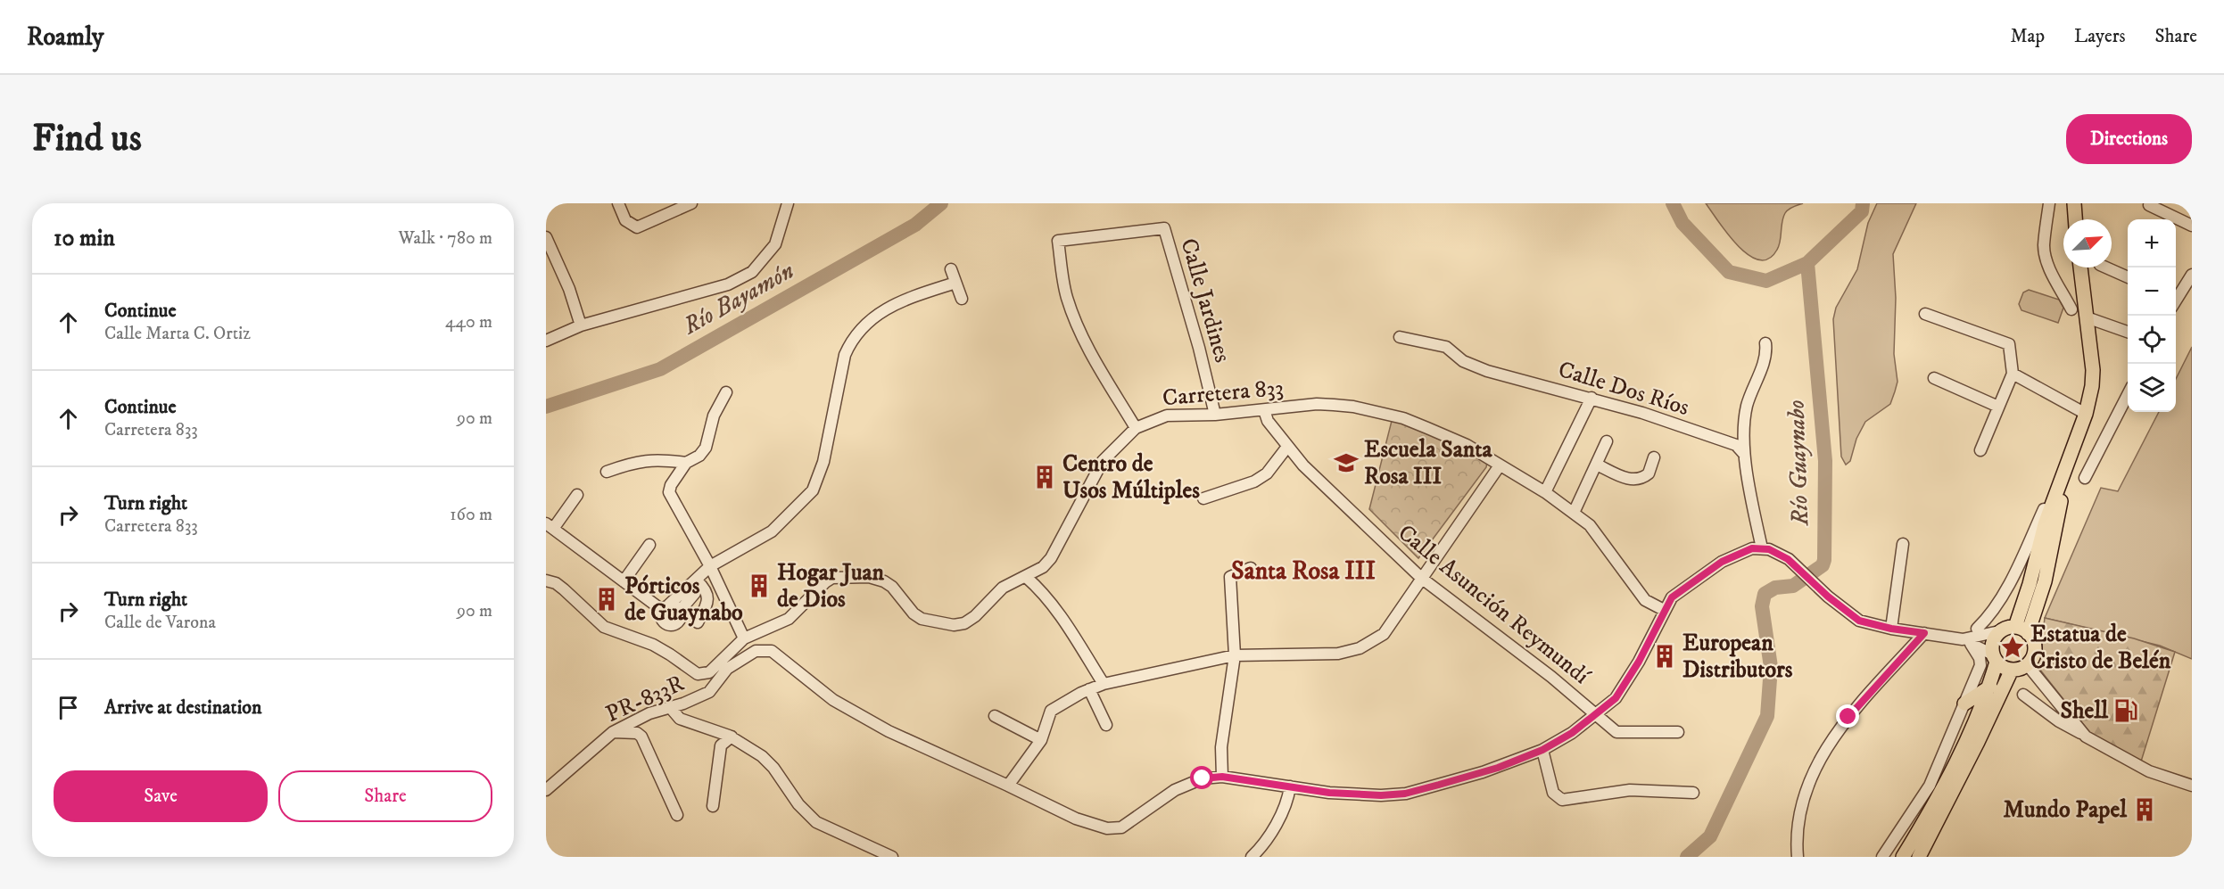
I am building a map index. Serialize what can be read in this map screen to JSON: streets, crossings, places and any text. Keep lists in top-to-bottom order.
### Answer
{
  "streets": {
    "street": [
      "Calle Jardines",
      "Calle Dos Ríos",
      "Carretera 833",
      "Calle Asunción Reymundí",
      "PR-833R"
    ]
  },
  "crossings": [
    ["Calle Jardines", "Carretera 833"],
    ["Carretera 833", "Calle Asunción Reymundí"],
    ["Carretera 833", "PR-833R"]
  ],
  "districts": ["Santa Rosa III"],
  "water": ["Río Bayamón", "Río Guaynabo"],
  "places": {
    "school or university": ["Escuela Santa Rosa III"],
    "building": [
      "Centro de Usos Múltiples",
      "Hogar Juan de Dios",
      "Pórticos de Guaynabo",
      "European Distributors",
      "Mundo Papel"
    ],
    "place": ["Estatua de Cristo de Belén"],
    "fuel station": ["Shell"]
  },
  "north": "top right",
  "page": {
    "header": "Roamly",
    "nav": ["Map", "Layers", "Share"],
    "buttons": [
      "Directions",
      ["Save", "Share"]
    ],
    "title": "Find us",
    "heading": ["10 min", "Walk · 780 m"],
    "map_buttons": ["+", "−"],
    "list": [
      ["Continue", "Calle Marta C. Ortiz", "440 m"],
      ["Continue", "Carretera 833", "90 m"],
      ["Turn right", "Carretera 833", "160 m"],
      ["Turn right", "Calle de Varona", "90 m"],
      "Arrive at destination"
    ]
  }
}
